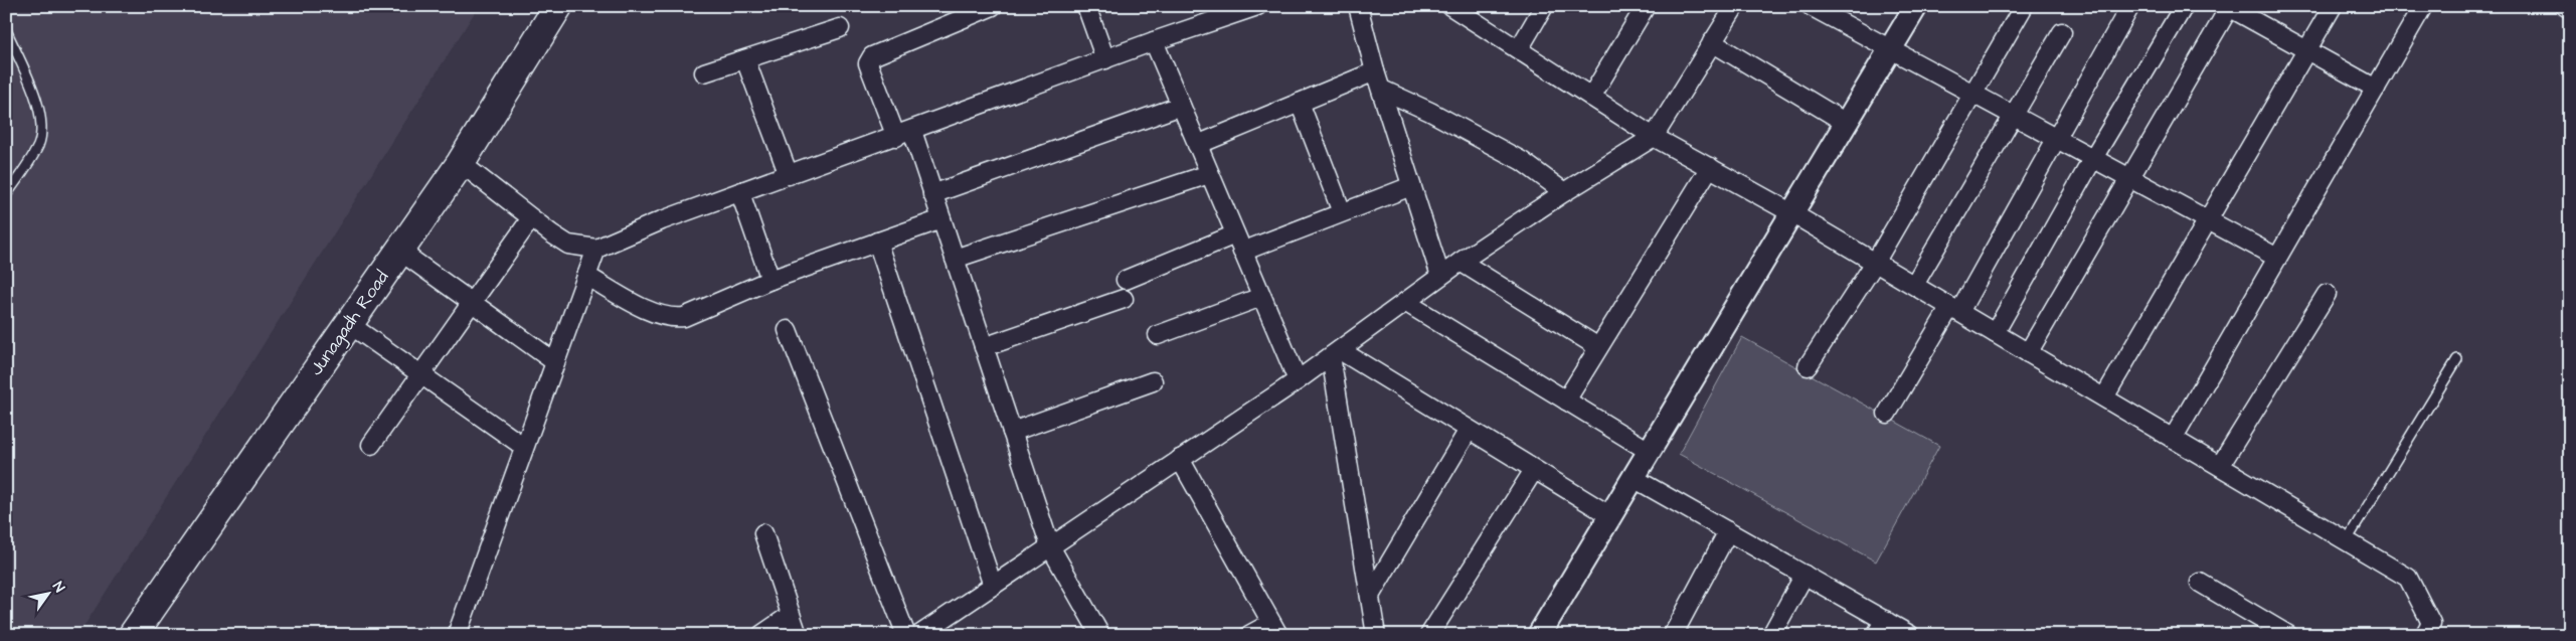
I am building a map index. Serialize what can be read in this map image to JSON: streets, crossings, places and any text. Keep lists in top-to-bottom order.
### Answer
{
  "streets": {
    "main road": ["Junagadh Road"]
  },
  "north": "top right"
}
